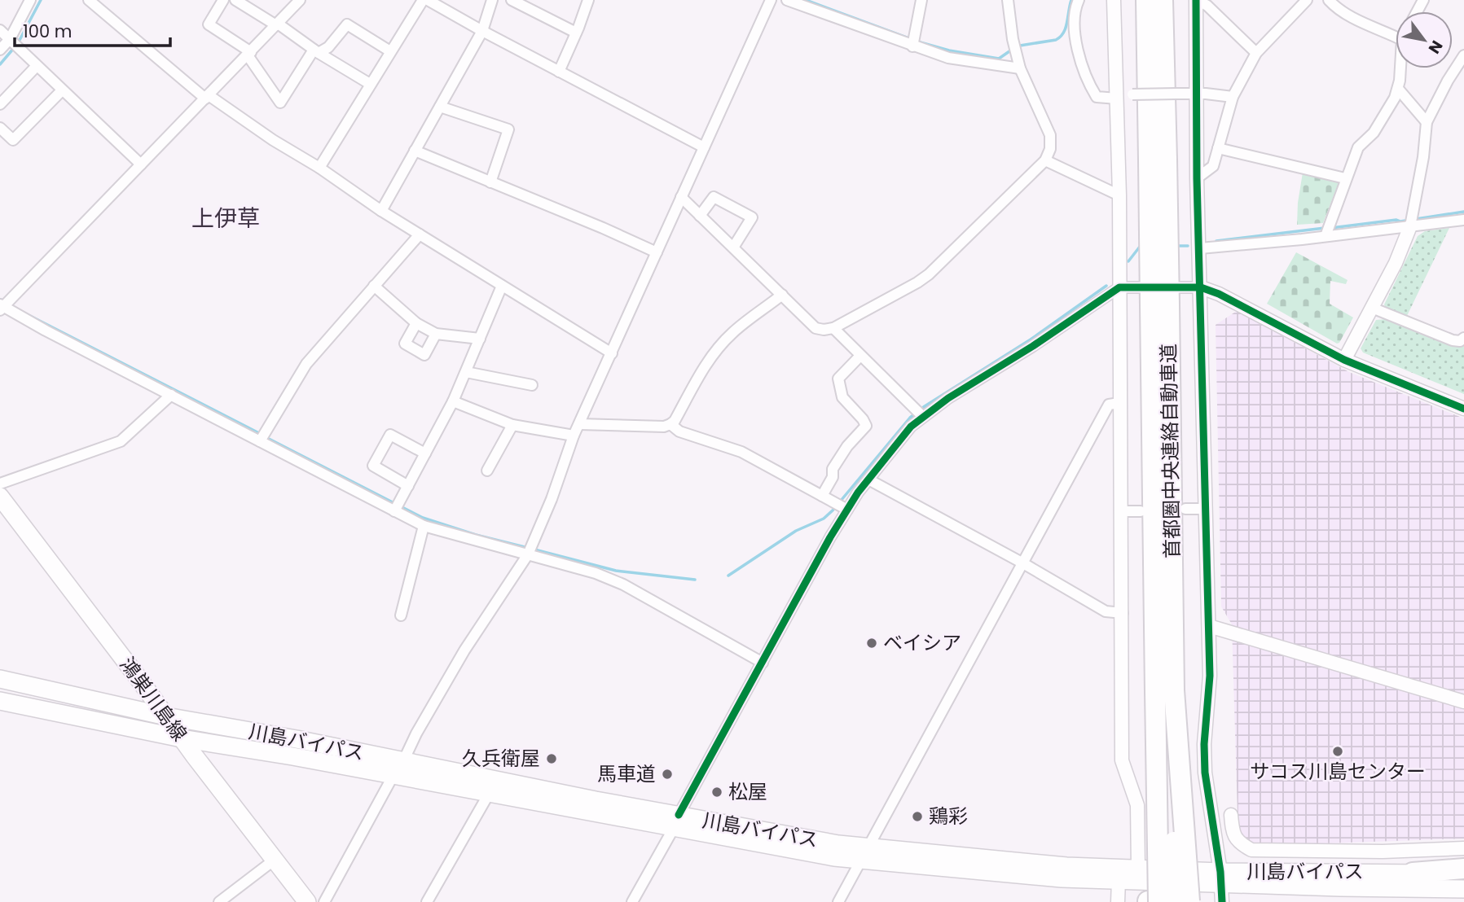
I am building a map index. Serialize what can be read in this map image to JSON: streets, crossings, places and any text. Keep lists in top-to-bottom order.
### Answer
{
  "streets": {
    "highway": ["首都圏中央連絡自動車道"],
    "main road": ["鴻巣川島線", "川島バイパス"]
  },
  "crossings": [
    ["鴻巣川島線", "川島バイパス"]
  ],
  "districts": ["上伊草"],
  "places": [
    "ベイシア",
    "サコス川島センター",
    "久兵衛屋",
    "馬車道",
    "松屋",
    "鶏彩"
  ],
  "scale_bar": "100 m",
  "north": "bottom right"
}
